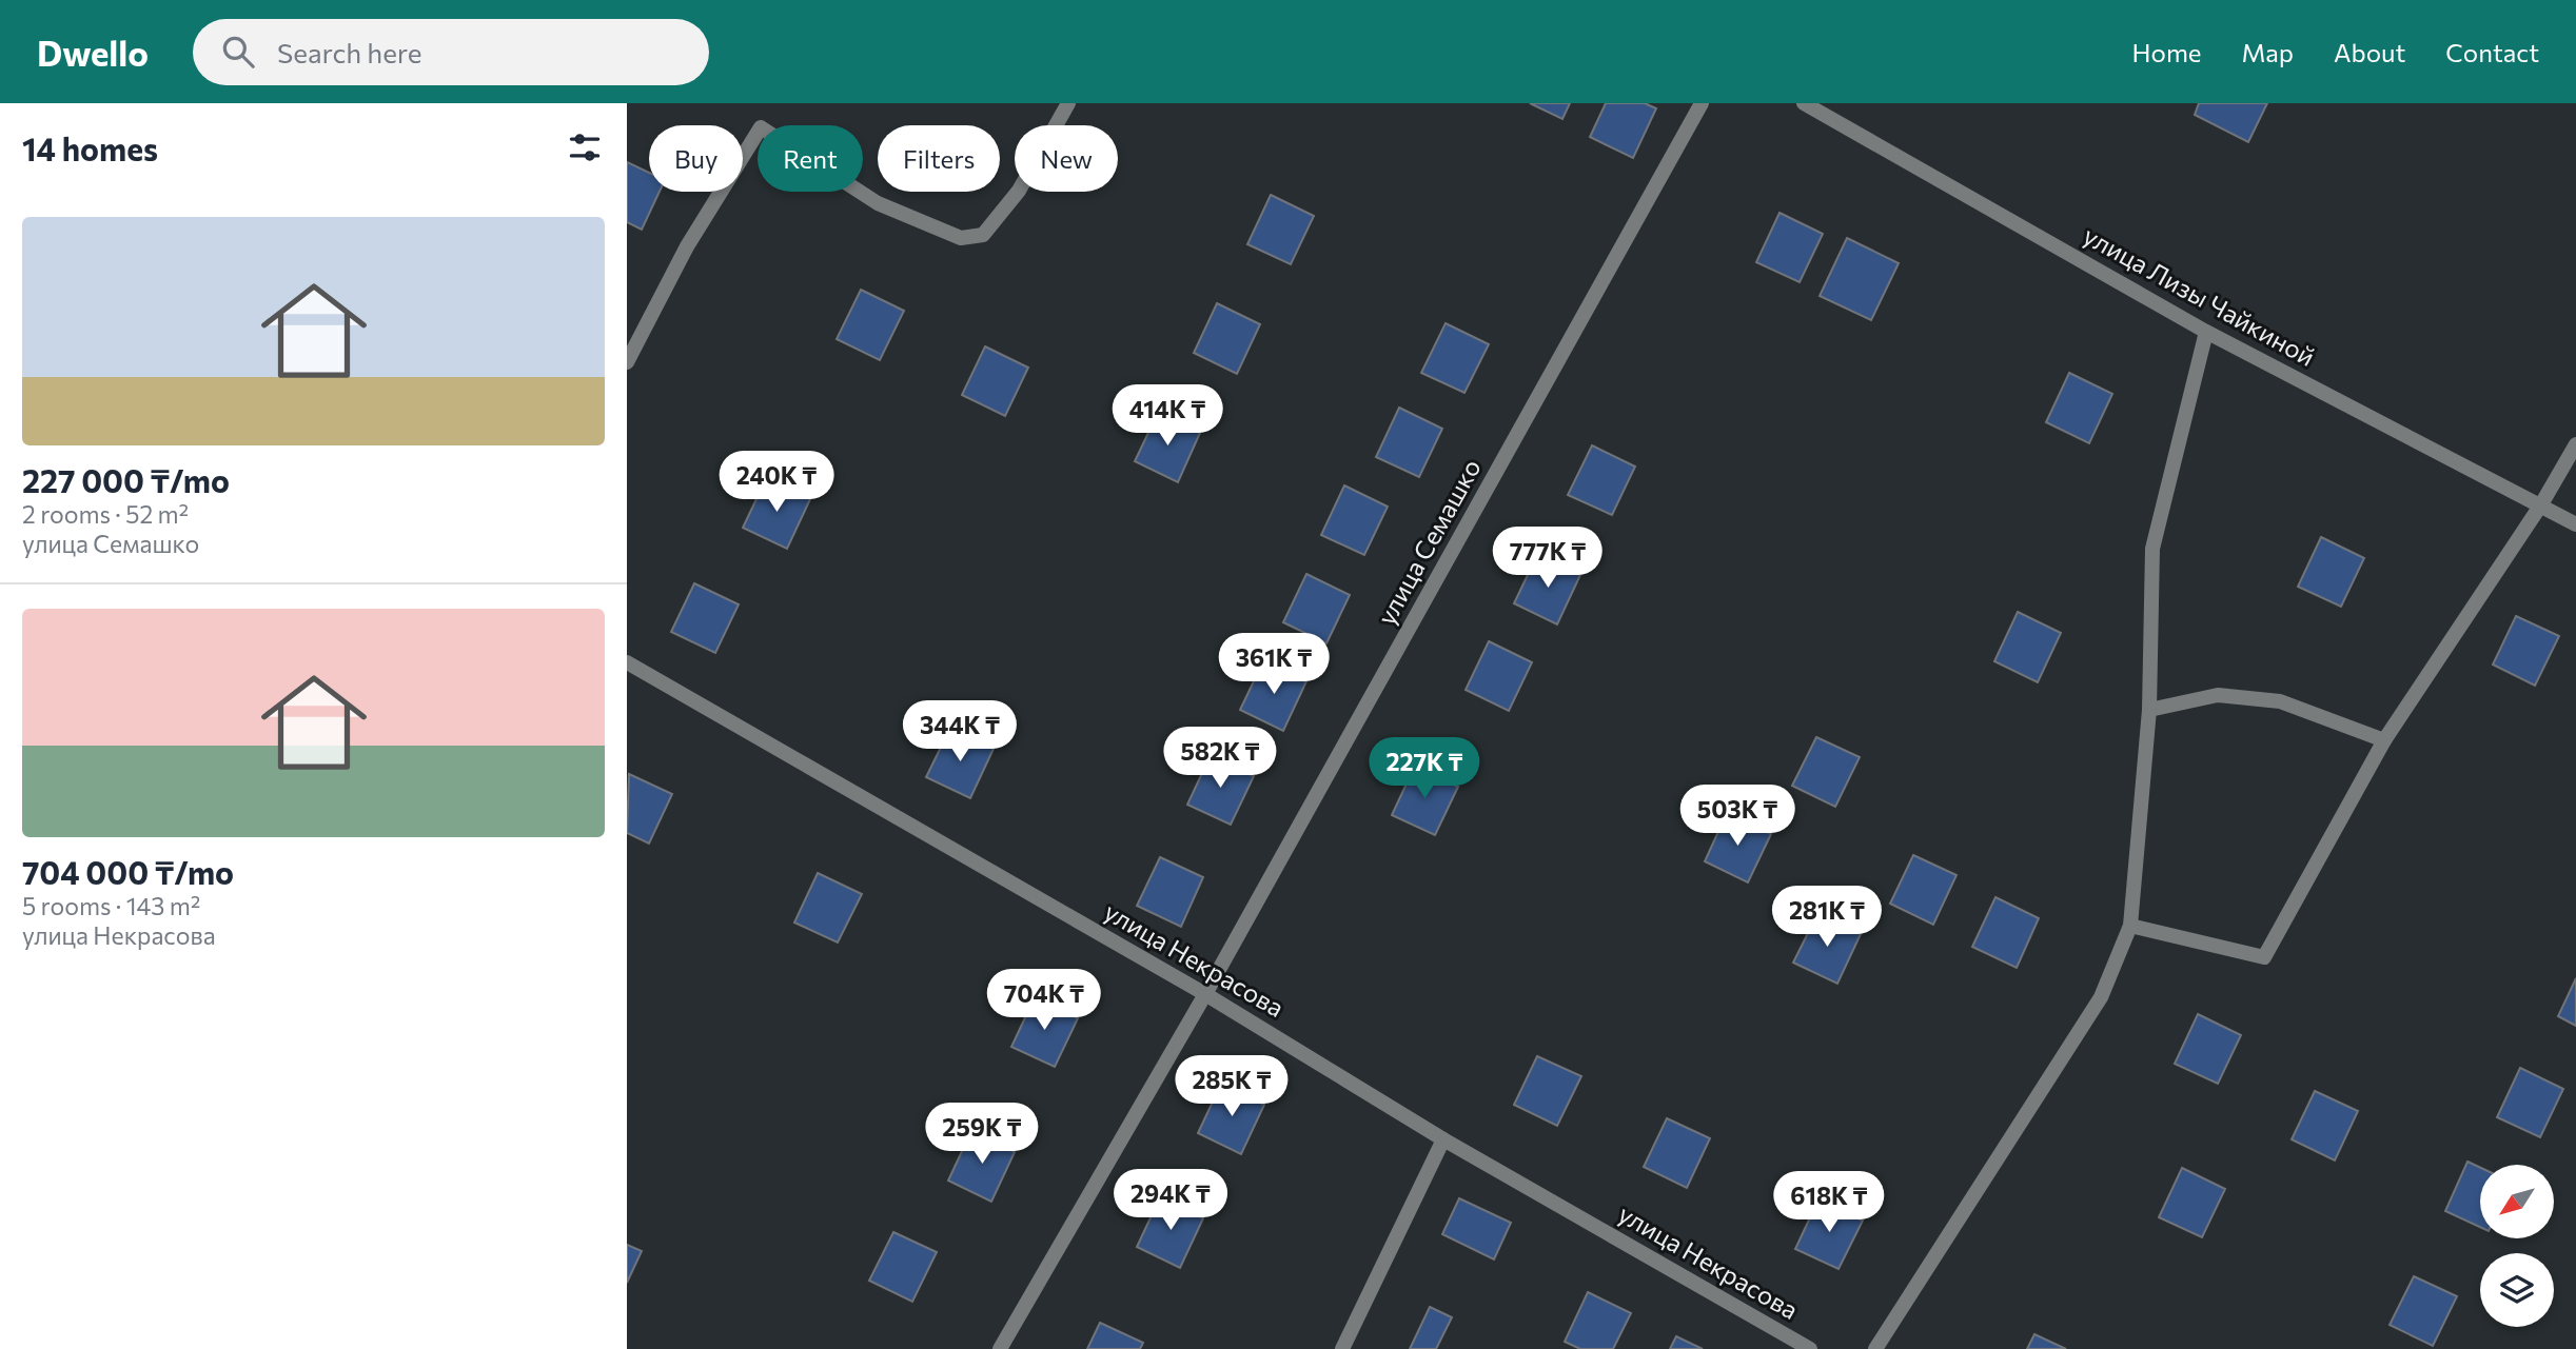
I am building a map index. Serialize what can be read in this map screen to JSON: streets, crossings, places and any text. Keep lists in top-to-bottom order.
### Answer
{
  "streets": {
    "street": ["улица Лизы Чайкиной", "улица Семашко", "улица Некрасова"]
  },
  "crossings": [
    ["улица Семашко", "улица Некрасова"]
  ],
  "north": "bottom left",
  "page": {
    "header": "Dwello",
    "search": "Search here",
    "nav": [
      "Home",
      "Map",
      "About",
      "Contact"
    ],
    "heading": "14 homes",
    "chip": [
      "Buy",
      "Rent",
      "Filters",
      "New"
    ],
    "list": [
      {
        "name": "227 000 ₸/mo",
        "note": "2 rooms · 52 m² · улица Семашко"
      },
      {
        "name": "704 000 ₸/mo",
        "note": "5 rooms · 143 m² · улица Некрасова"
      }
    ],
    "price": [
      "414K ₸",
      "240K ₸",
      "777K ₸",
      "361K ₸",
      "344K ₸",
      "582K ₸",
      "227K ₸",
      "503K ₸",
      "281K ₸",
      "704K ₸",
      "285K ₸",
      "259K ₸",
      "294K ₸",
      "618K ₸"
    ]
  }
}
